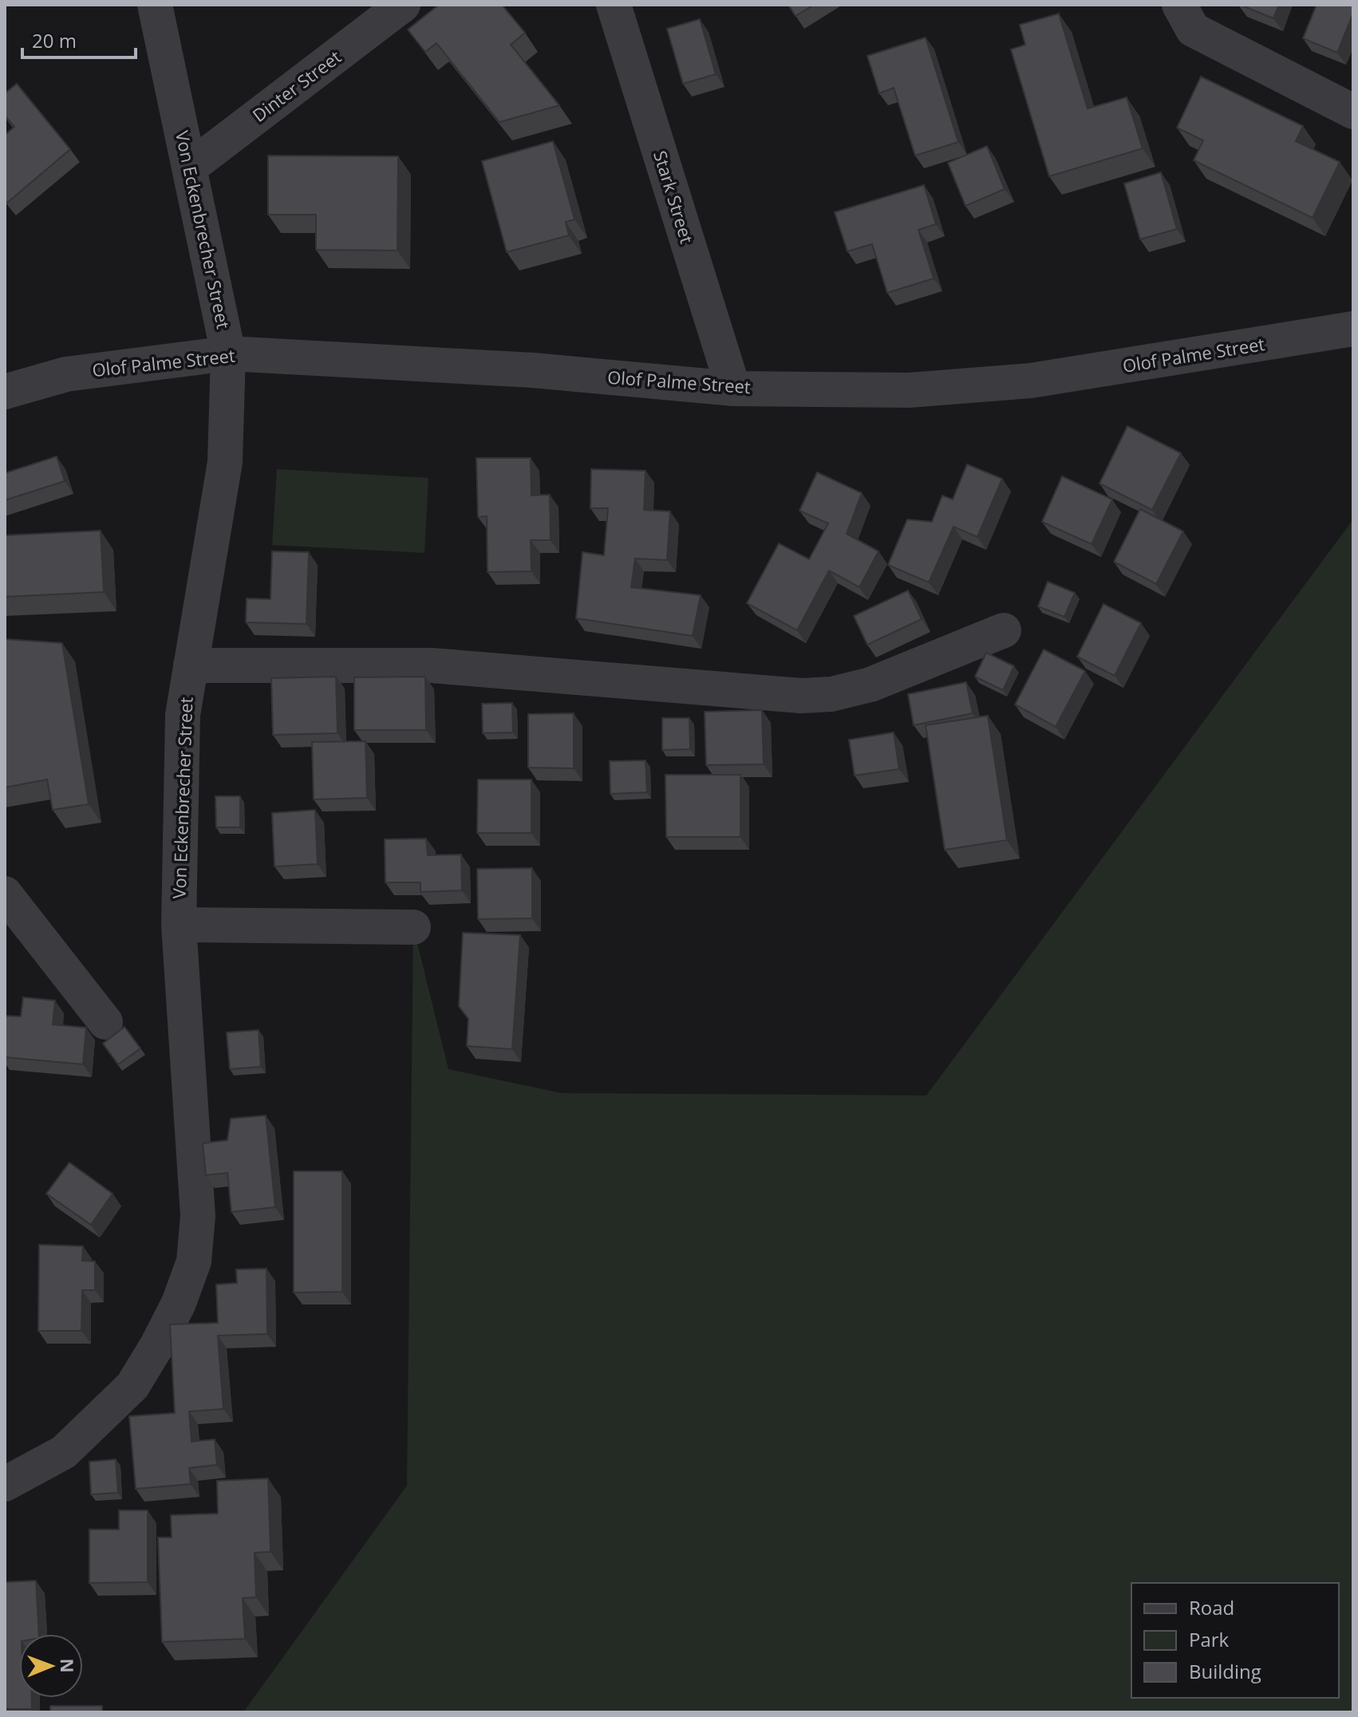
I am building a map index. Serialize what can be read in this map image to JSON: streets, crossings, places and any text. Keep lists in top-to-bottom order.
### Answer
{
  "streets": {
    "street": [
      "Dinter Street",
      "Stark Street",
      "Von Eckenbrecher Street",
      "Olof Palme Street"
    ]
  },
  "crossings": [
    ["Dinter Street", "Von Eckenbrecher Street"],
    ["Stark Street", "Olof Palme Street"],
    ["Von Eckenbrecher Street", "Olof Palme Street"]
  ],
  "legend": ["Road", "Park", "Building"],
  "scale_bar": "20 m",
  "north": "right"
}
